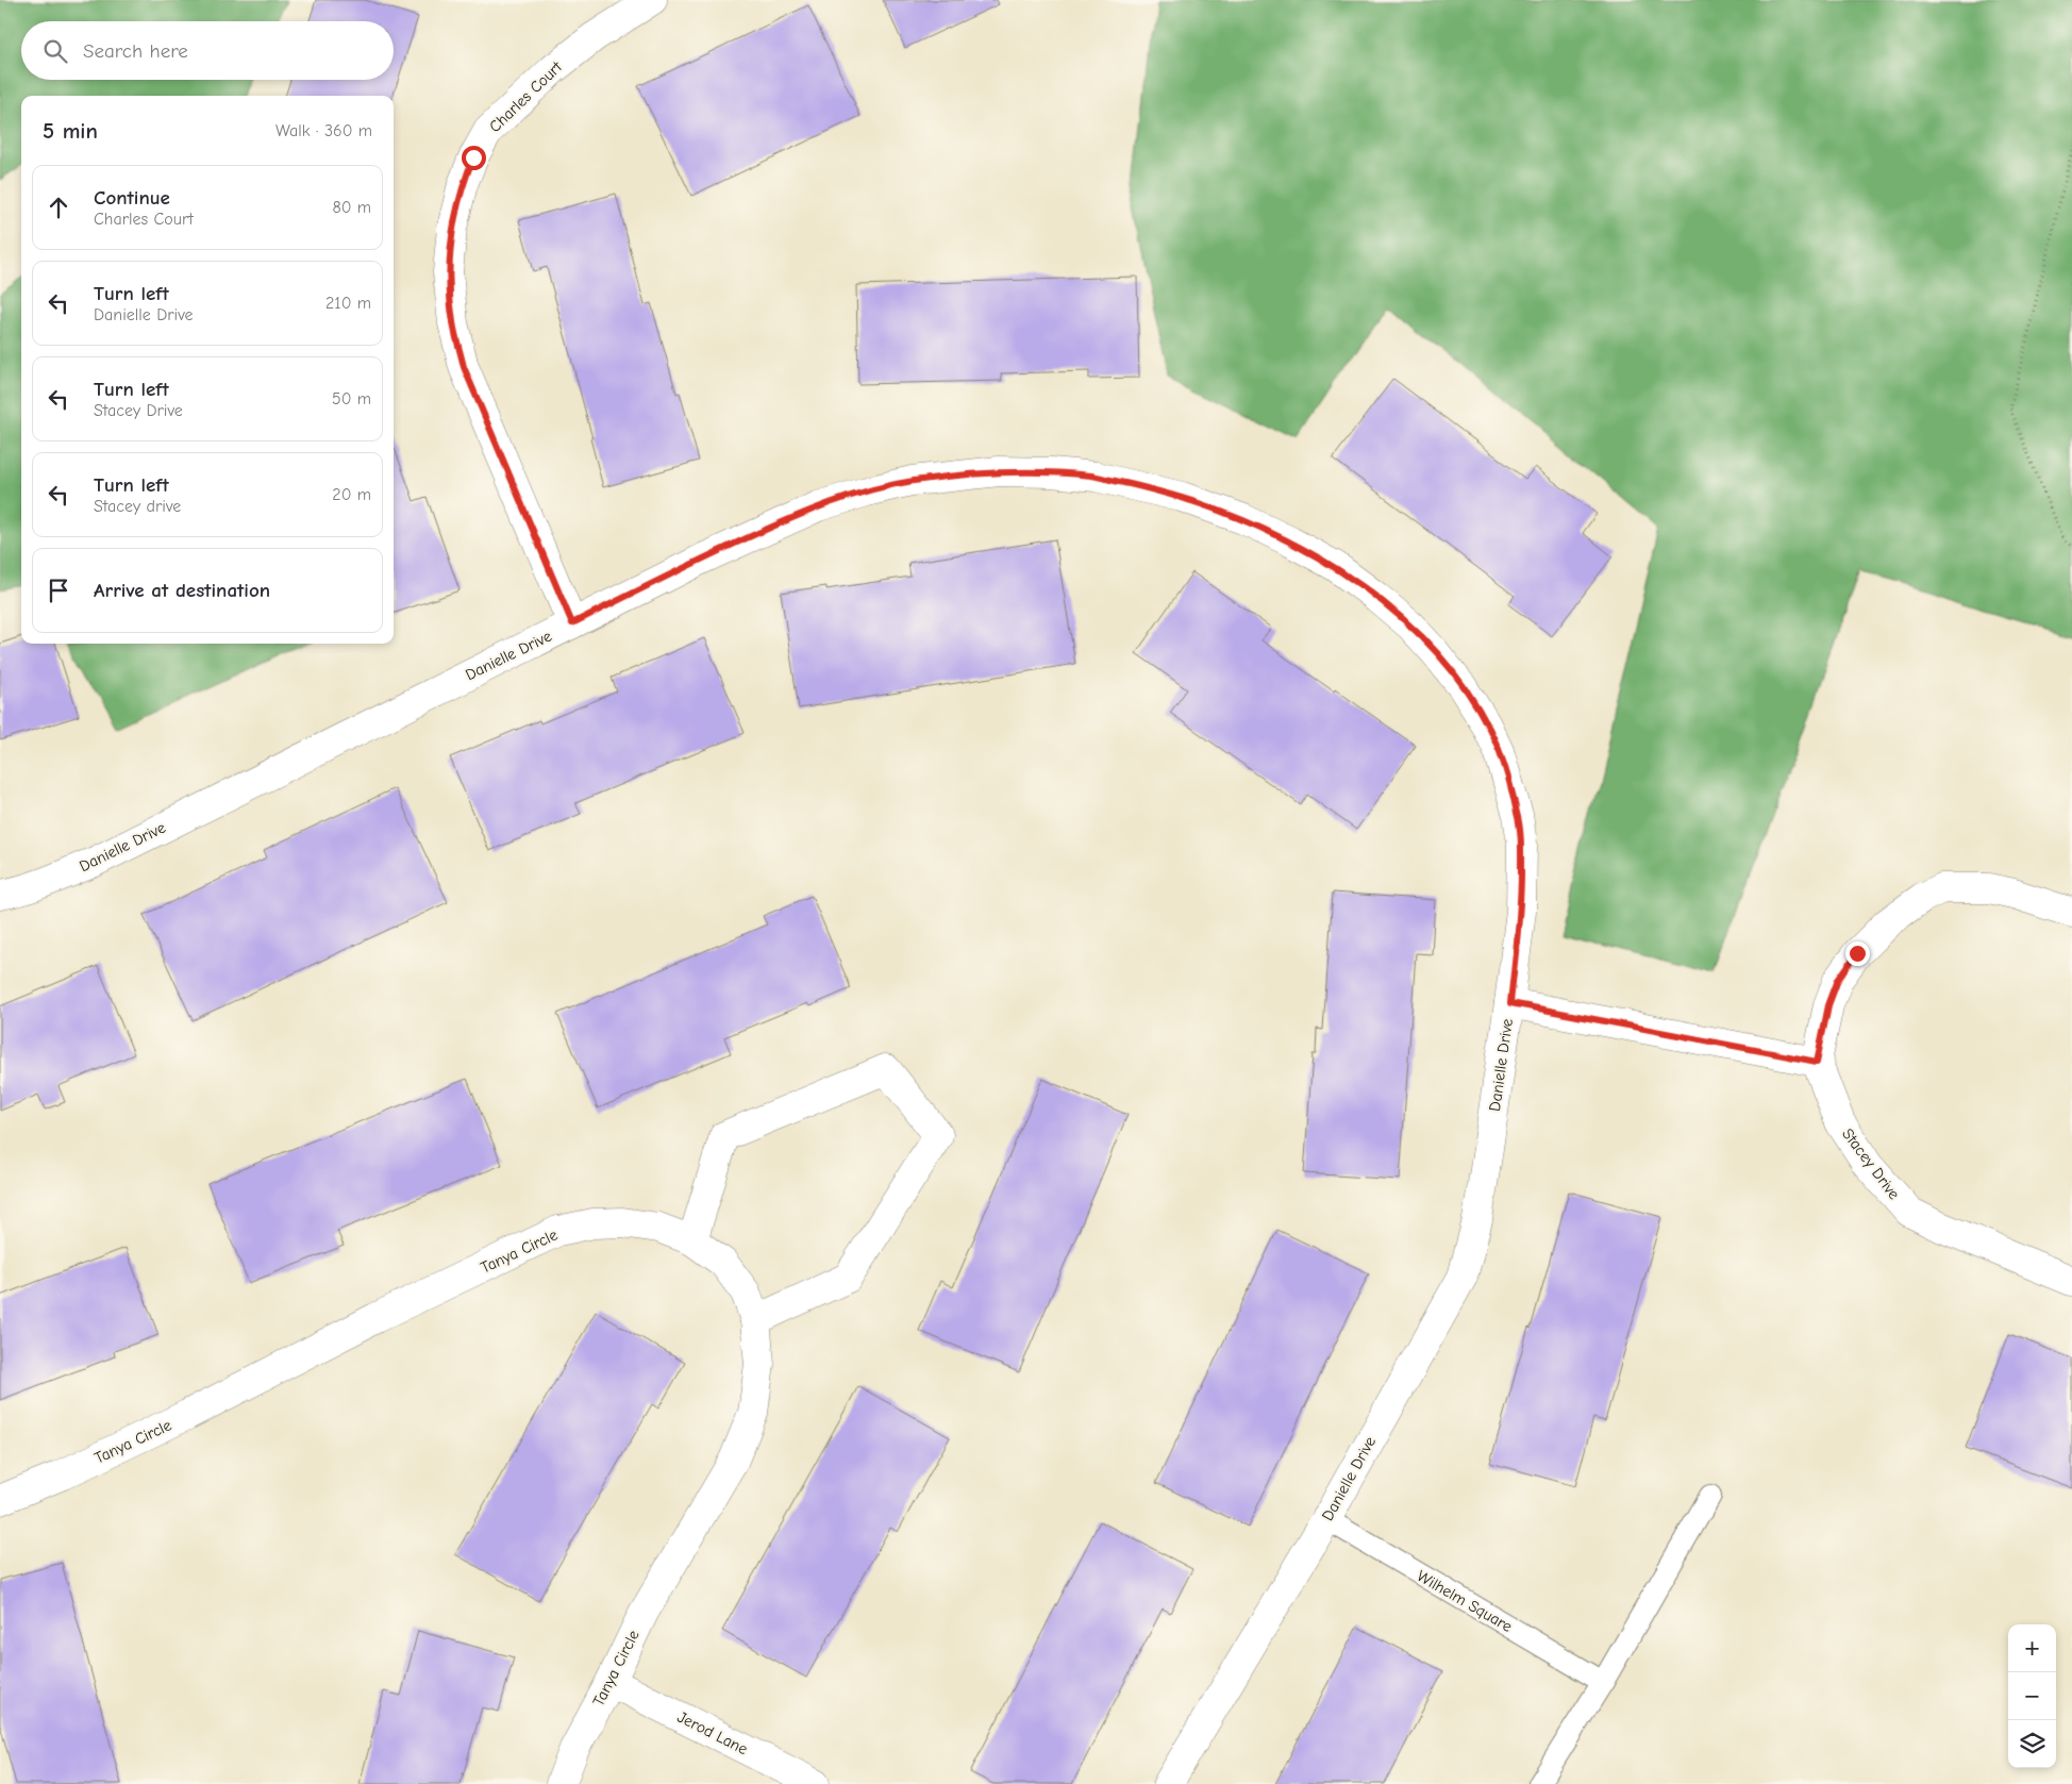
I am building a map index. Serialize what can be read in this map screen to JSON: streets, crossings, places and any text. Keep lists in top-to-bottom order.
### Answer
{
  "streets": {
    "street": [
      "Charles Court",
      "Danielle Drive",
      "Stacey Drive",
      "Tanya Circle",
      "Jerod Lane"
    ],
    "lane": ["Wilhelm Square"]
  },
  "crossings": [
    ["Charles Court", "Danielle Drive"],
    ["Danielle Drive", "Wilhelm Square"],
    ["Tanya Circle", "Jerod Lane"]
  ],
  "page": {
    "search": "Search here",
    "heading": ["5 min", "Walk · 360 m"],
    "list": [
      ["Continue", "Charles Court", "80 m"],
      ["Turn left", "Danielle Drive", "210 m"],
      ["Turn left", "Stacey Drive", "50 m"],
      ["Turn left", "Stacey drive", "20 m"],
      "Arrive at destination"
    ],
    "map_buttons": ["+", "−"]
  }
}
